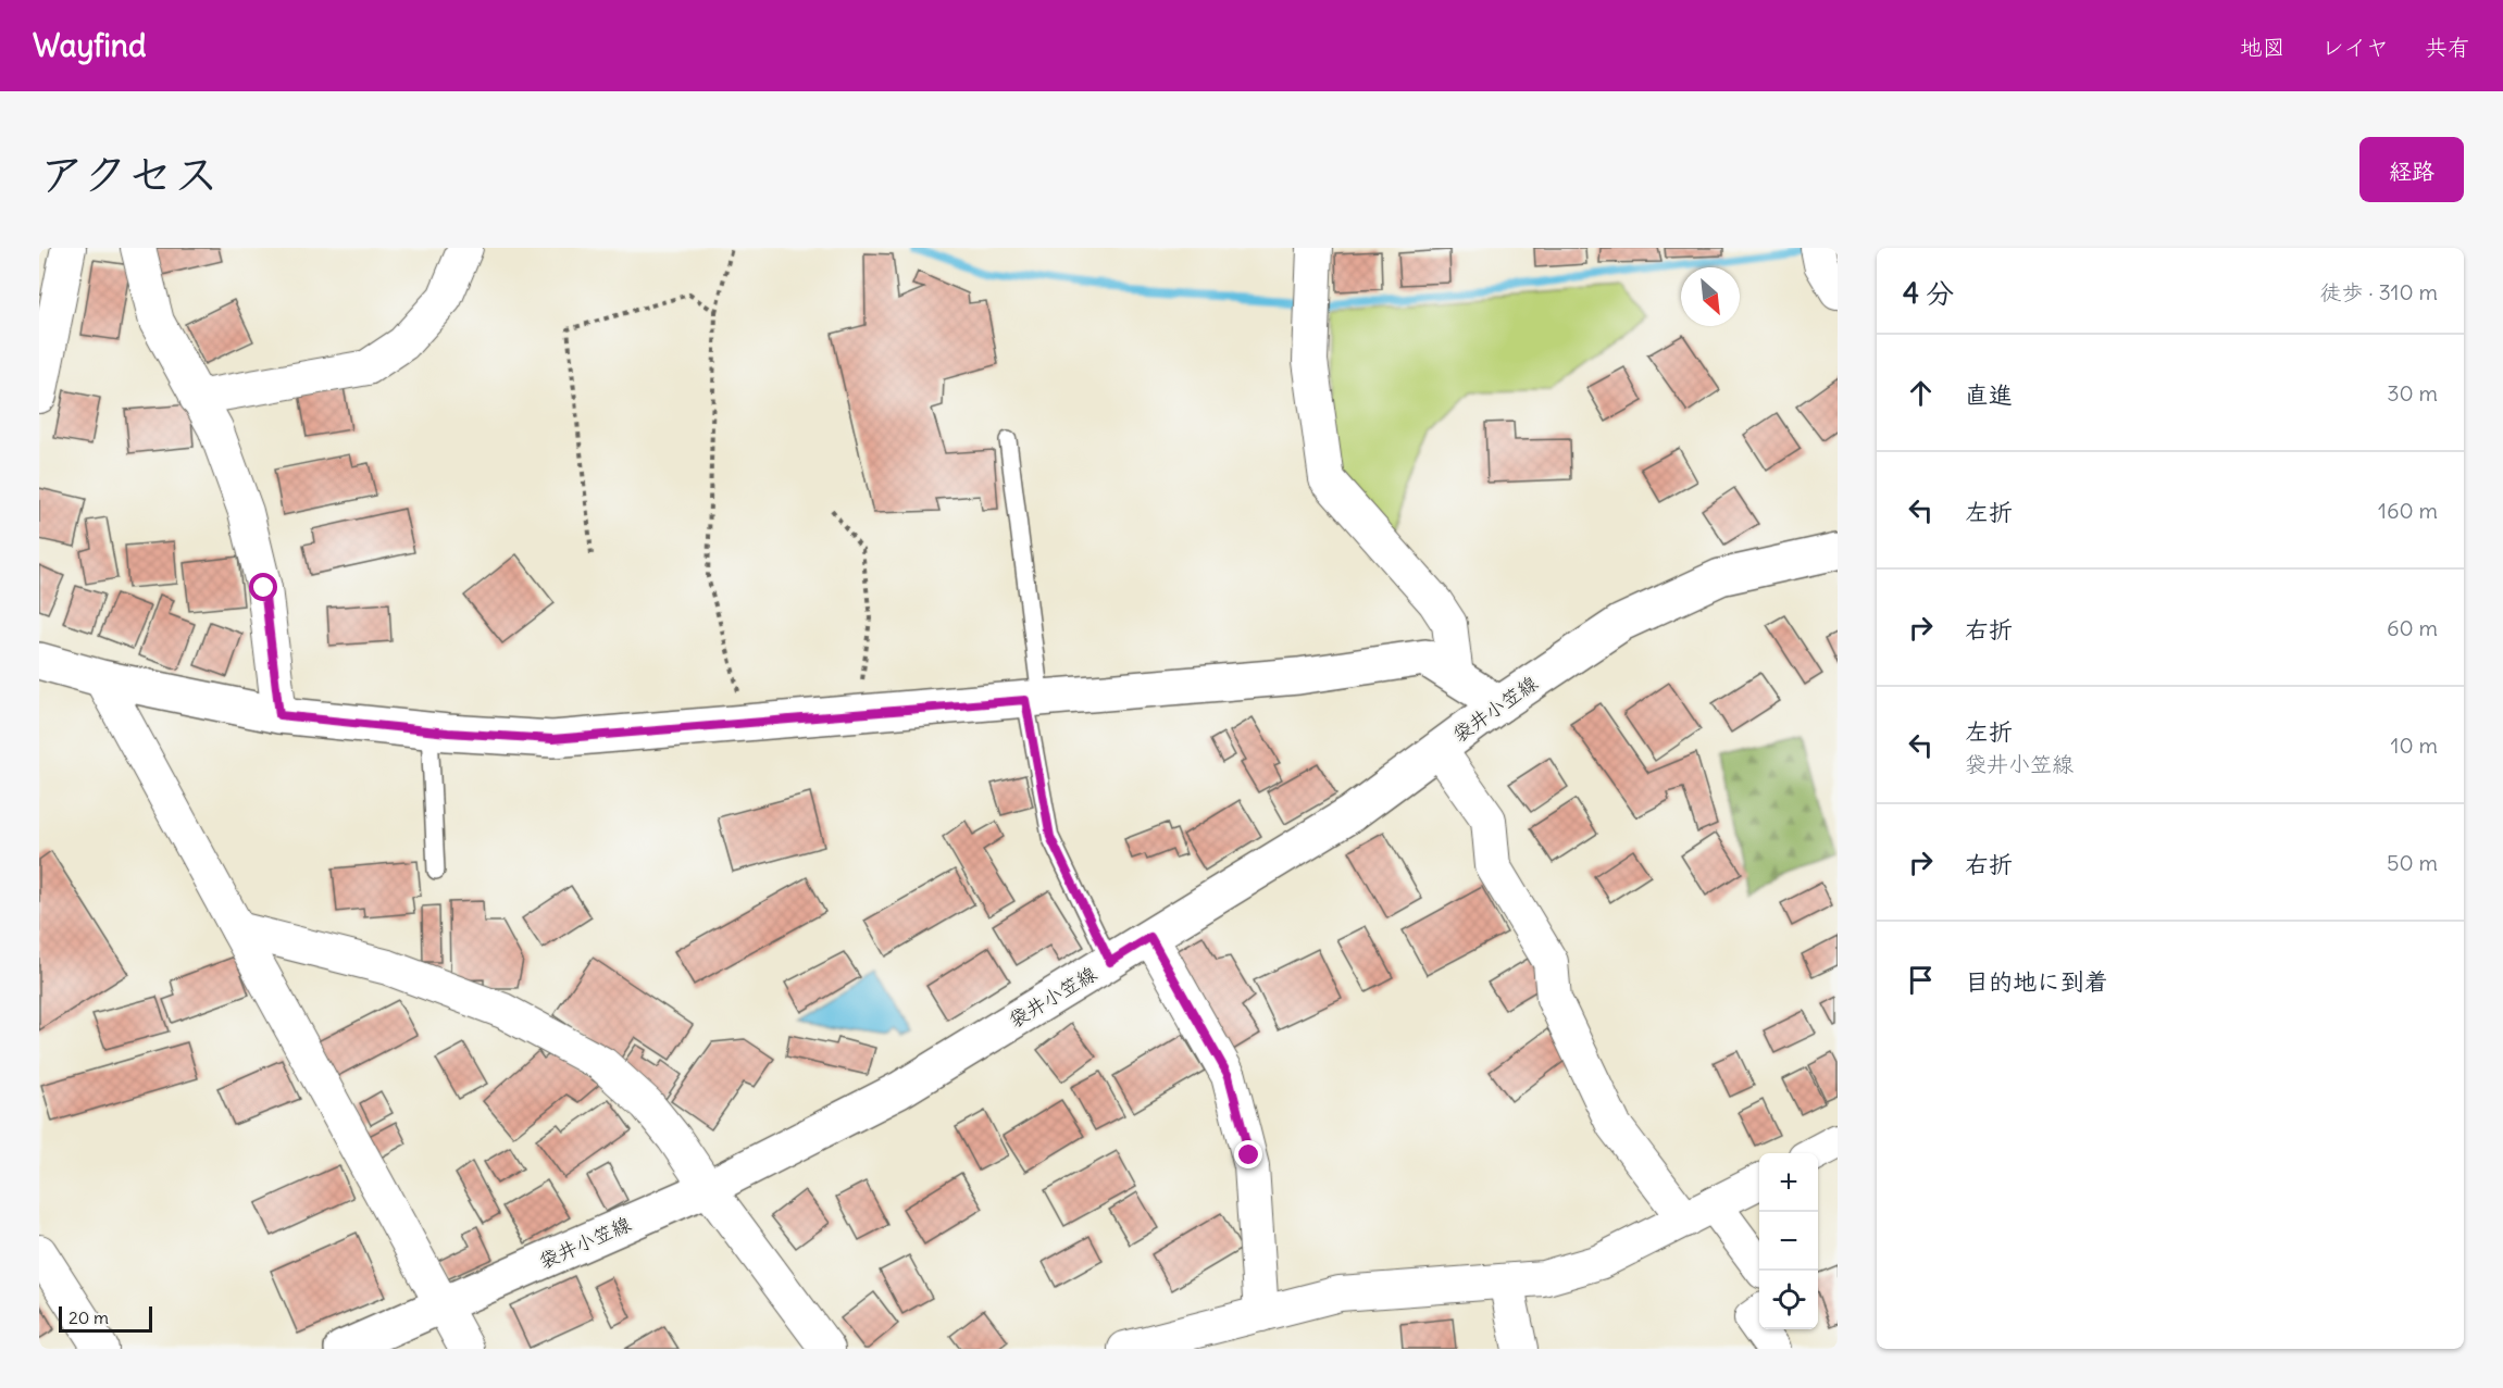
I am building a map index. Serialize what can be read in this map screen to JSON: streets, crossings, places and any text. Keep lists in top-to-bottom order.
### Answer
{
  "streets": {
    "main road": ["袋井小笠線"]
  },
  "scale_bar": "20 m",
  "north": "bottom right",
  "page": {
    "header": "Wayfind",
    "nav": ["地図", "レイヤ", "共有"],
    "title": "アクセス",
    "buttons": "経路",
    "heading": ["4 分", "徒歩 · 310 m"],
    "list": [
      ["直進", "30 m"],
      ["左折", "160 m"],
      ["右折", "60 m"],
      ["左折", "袋井小笠線", "10 m"],
      ["右折", "50 m"],
      "目的地に到着"
    ],
    "map_buttons": ["+", "−"],
    "scale": "20 m"
  }
}
